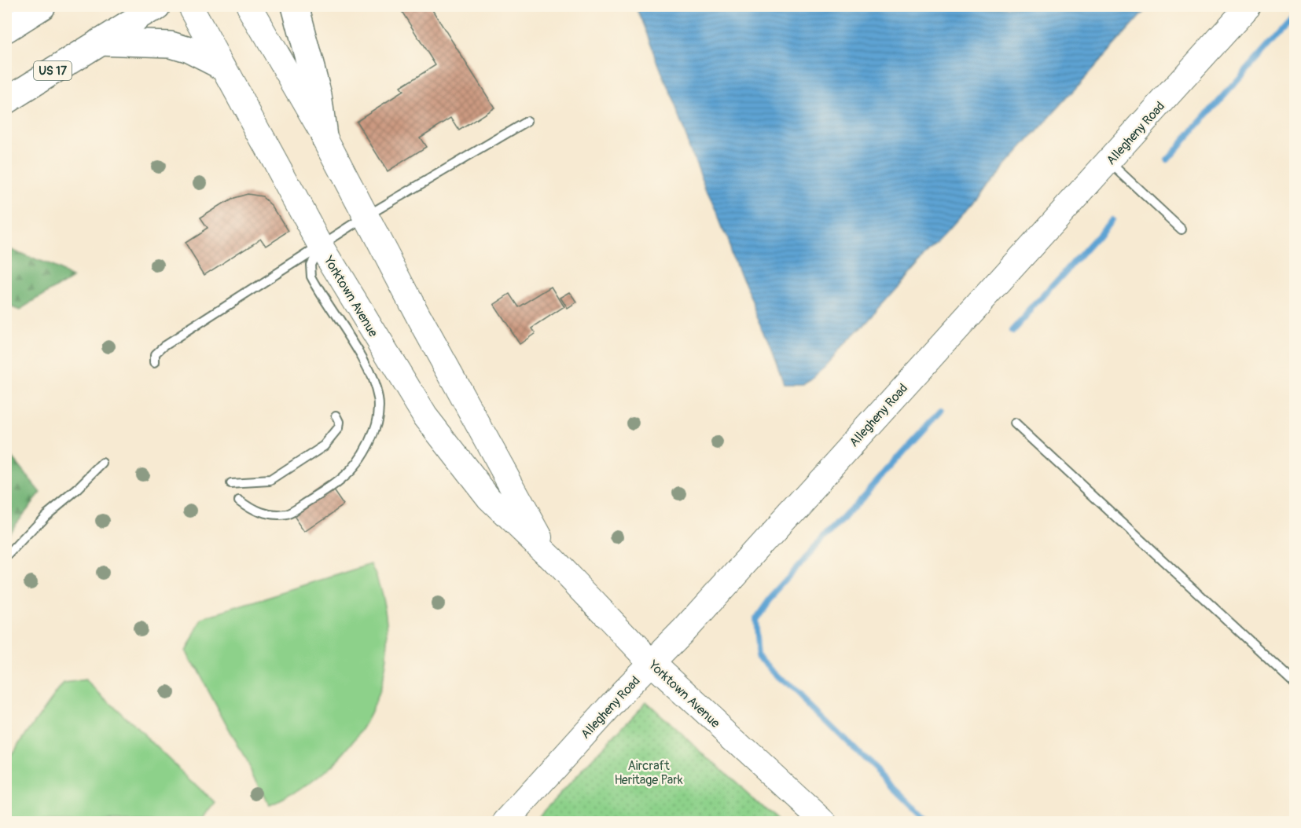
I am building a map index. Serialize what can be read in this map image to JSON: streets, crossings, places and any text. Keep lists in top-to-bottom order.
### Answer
{
  "streets": {
    "highway": ["US 17"],
    "main road": ["Allegheny Road", "Yorktown Avenue"]
  },
  "crossings": [
    ["Allegheny Road", "Yorktown Avenue"]
  ],
  "parks": ["Aircraft Heritage Park"]
}
